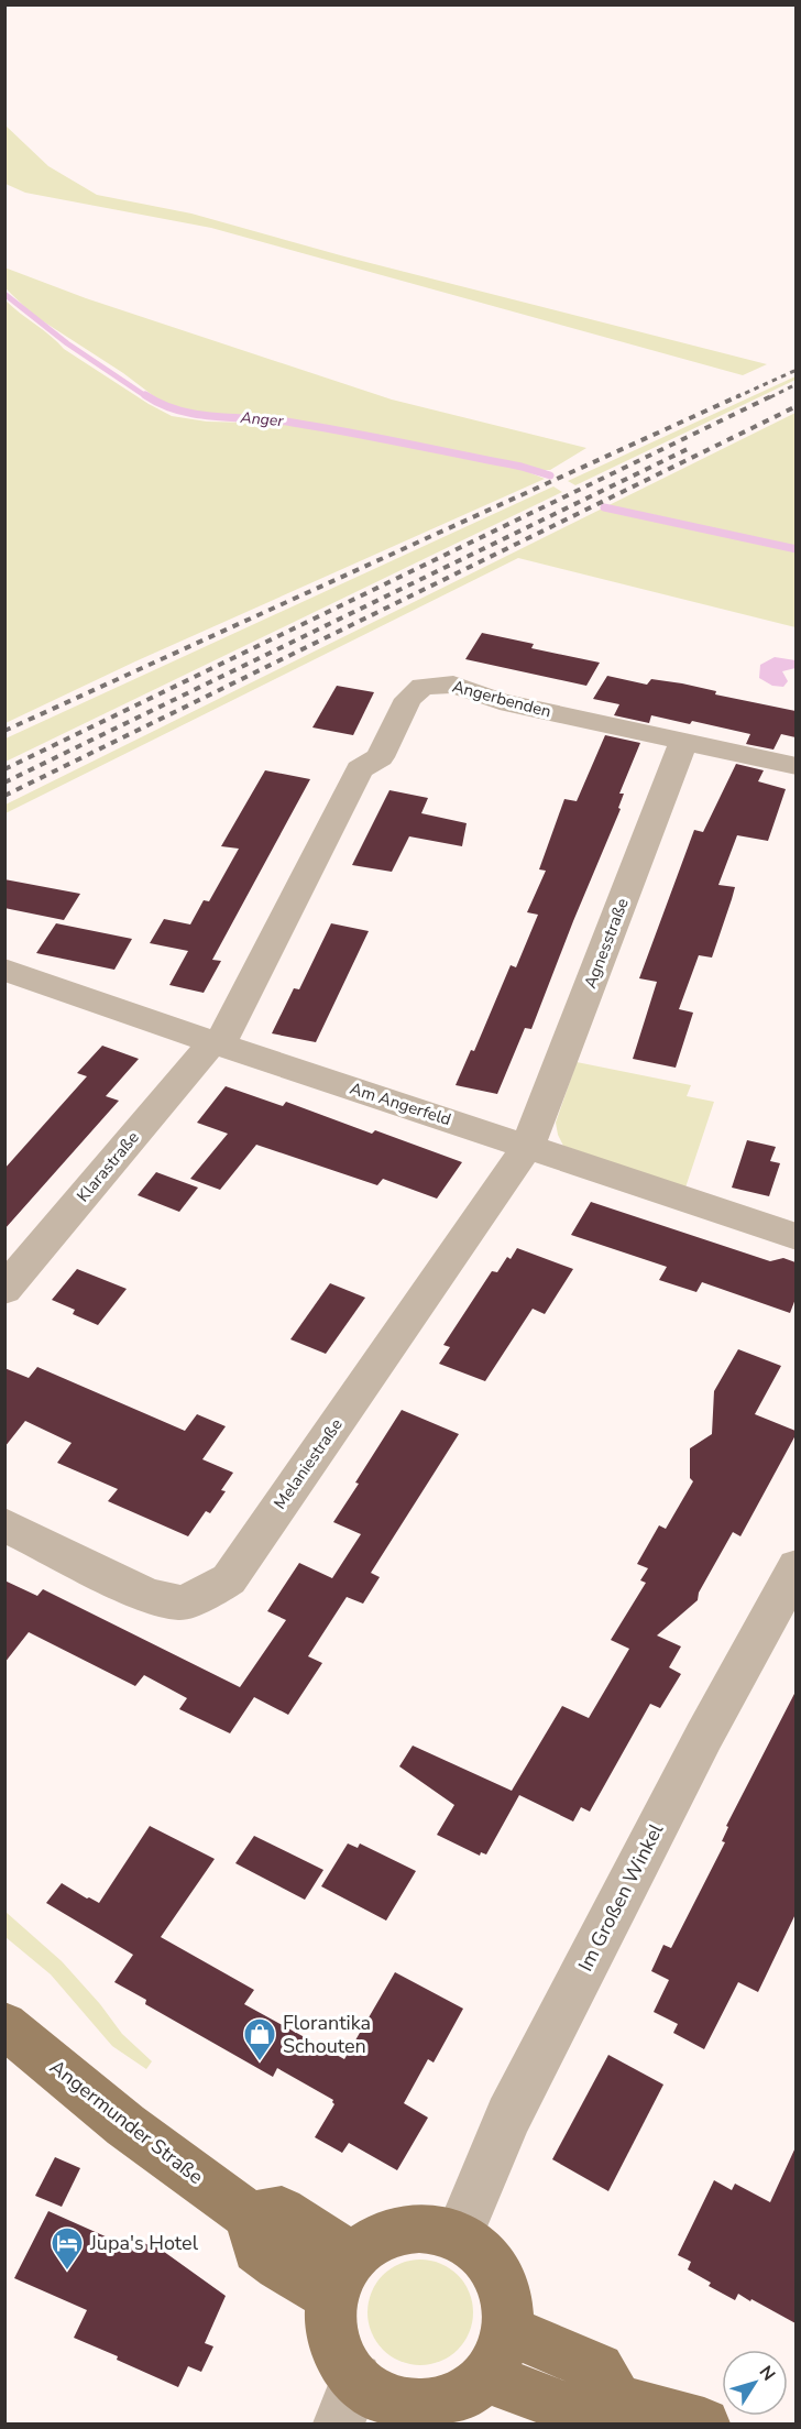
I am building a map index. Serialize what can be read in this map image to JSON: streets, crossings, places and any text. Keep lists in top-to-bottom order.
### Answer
{
  "streets": {
    "main road": ["Angermunder Straße"],
    "street": [
      "Angerbenden",
      "Agnesstraße",
      "Am Angerfeld",
      "Klarastraße",
      "Melaniestraße",
      "Im Großen Winkel"
    ]
  },
  "crossings": [
    ["Angerbenden", "Agnesstraße"],
    ["Angerbenden", "Am Angerfeld"],
    ["Angerbenden", "Klarastraße"],
    ["Agnesstraße", "Am Angerfeld"],
    ["Agnesstraße", "Melaniestraße"],
    ["Am Angerfeld", "Klarastraße"],
    ["Am Angerfeld", "Melaniestraße"],
    ["Im Großen Winkel", "Angermunder Straße"]
  ],
  "water": ["Anger"],
  "places": {
    "shop": ["Florantika Schouten"],
    "hotel": ["Jupa's Hotel"]
  },
  "north": "top right"
}
